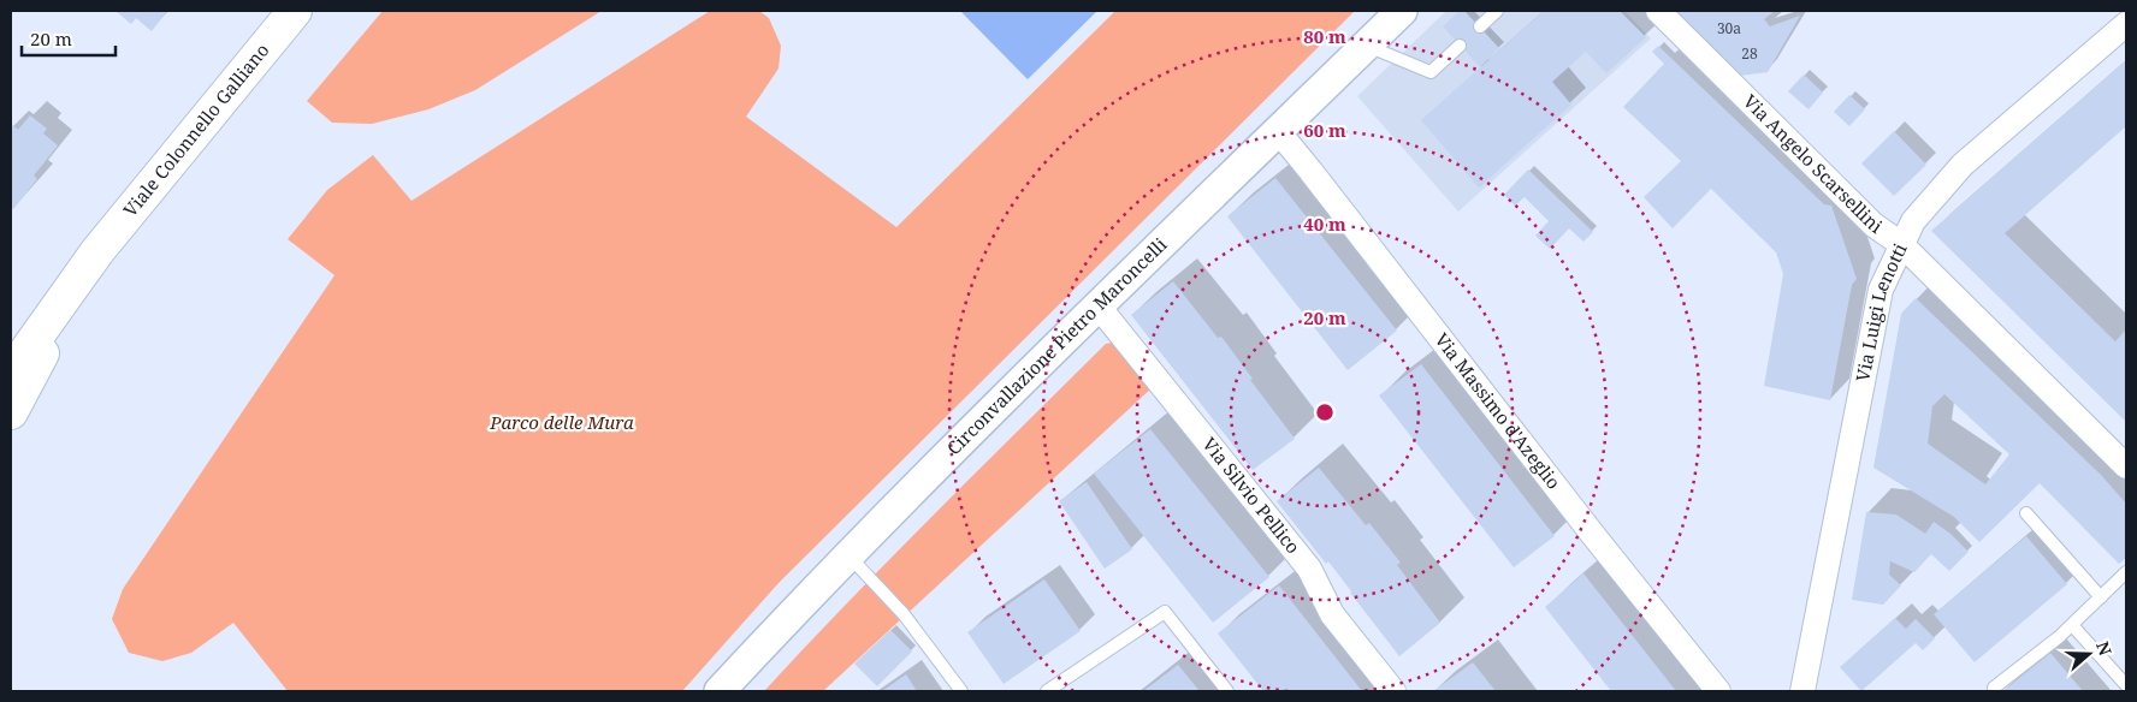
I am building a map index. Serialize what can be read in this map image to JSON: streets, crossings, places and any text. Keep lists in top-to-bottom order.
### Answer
{
  "streets": {
    "main road": ["Viale Colonnello Galliano"],
    "street": [
      "Via Angelo Scarsellini",
      "Via Luigi Lenotti",
      "Circonvallazione Pietro Maroncelli",
      "Via Massimo d'Azeglio",
      "Via Silvio Pellico"
    ]
  },
  "crossings": [
    ["Via Angelo Scarsellini", "Via Luigi Lenotti"],
    ["Circonvallazione Pietro Maroncelli", "Via Massimo d'Azeglio"],
    ["Circonvallazione Pietro Maroncelli", "Via Silvio Pellico"]
  ],
  "parks": ["Parco delle Mura"],
  "house_numbers": ["30a", "28"],
  "scale_bar": "20 m",
  "north": "right",
  "rings": [
    "80 m",
    "60 m",
    "40 m",
    "20 m"
  ]
}
